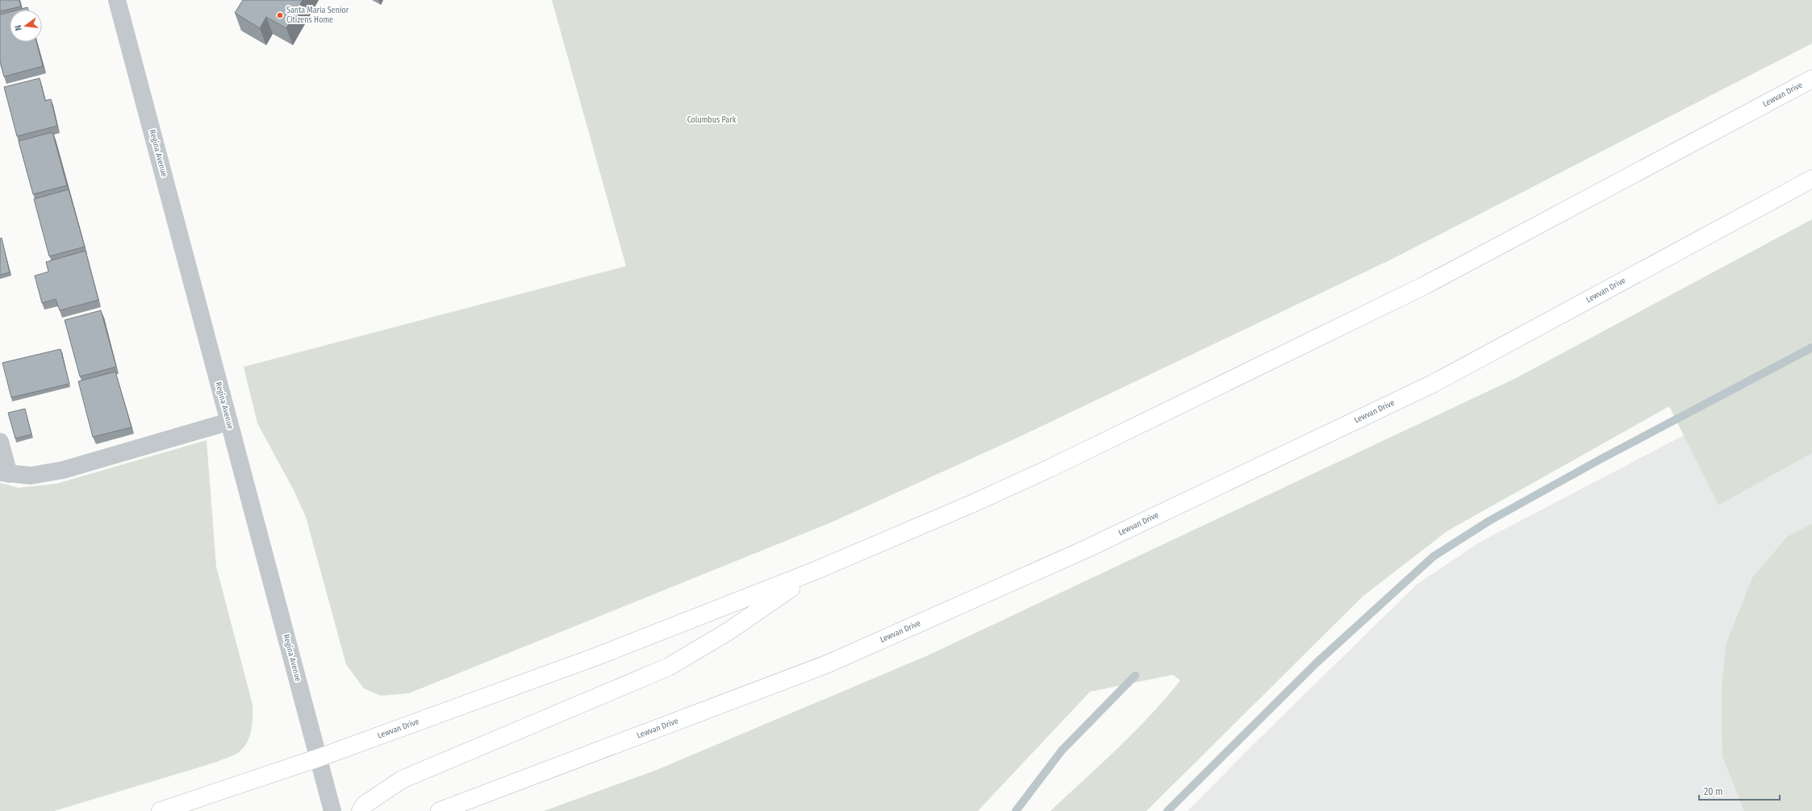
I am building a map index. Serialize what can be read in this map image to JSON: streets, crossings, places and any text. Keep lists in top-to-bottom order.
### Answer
{
  "streets": {
    "main road": ["Lewvan Drive"],
    "street": ["Regina Avenue"]
  },
  "crossings": [
    ["Lewvan Drive", "Regina Avenue"]
  ],
  "parks": ["Columbus Park"],
  "places": ["Santa Maria Senior Citizens Home"],
  "scale_bar": "20 m",
  "north": "left"
}
